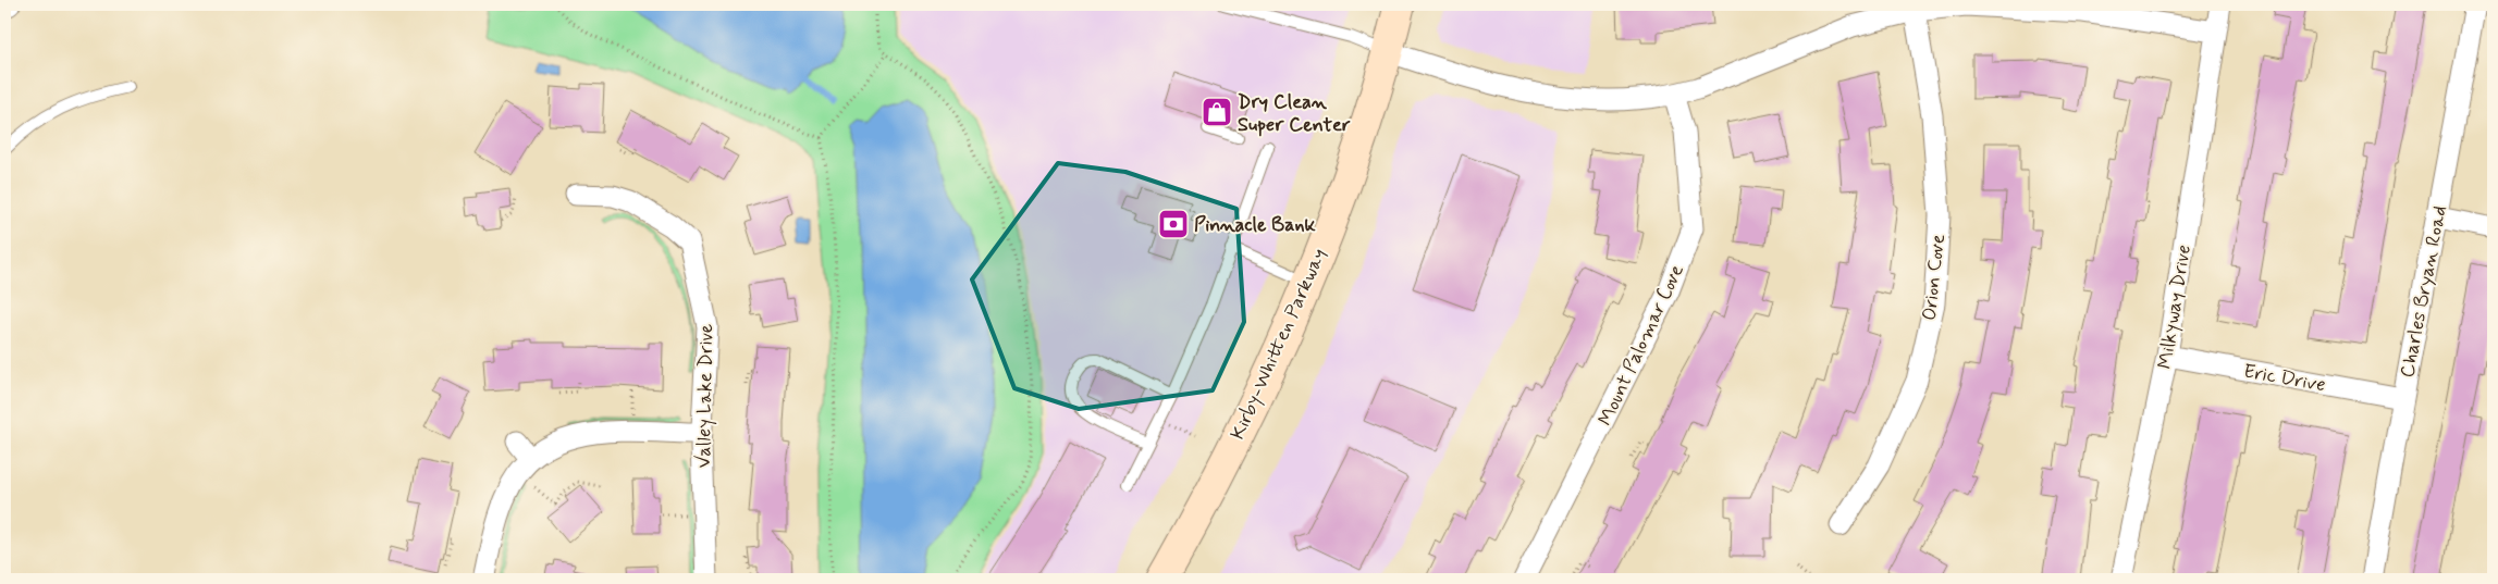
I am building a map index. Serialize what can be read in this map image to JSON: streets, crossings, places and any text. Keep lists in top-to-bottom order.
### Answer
{
  "streets": {
    "main road": ["Kirby-Whitten Parkway"],
    "street": [
      "Orion Cove",
      "Charles Bryan Road",
      "Milkyway Drive",
      "Mount Palomar Cove",
      "Eric Drive",
      "Valley Lake Drive"
    ]
  },
  "crossings": [
    ["Charles Bryan Road", "Eric Drive"],
    ["Milkyway Drive", "Eric Drive"]
  ],
  "places": {
    "shop": ["Dry Clean Super Center"],
    "bank": ["Pinnacle Bank"]
  }
}
